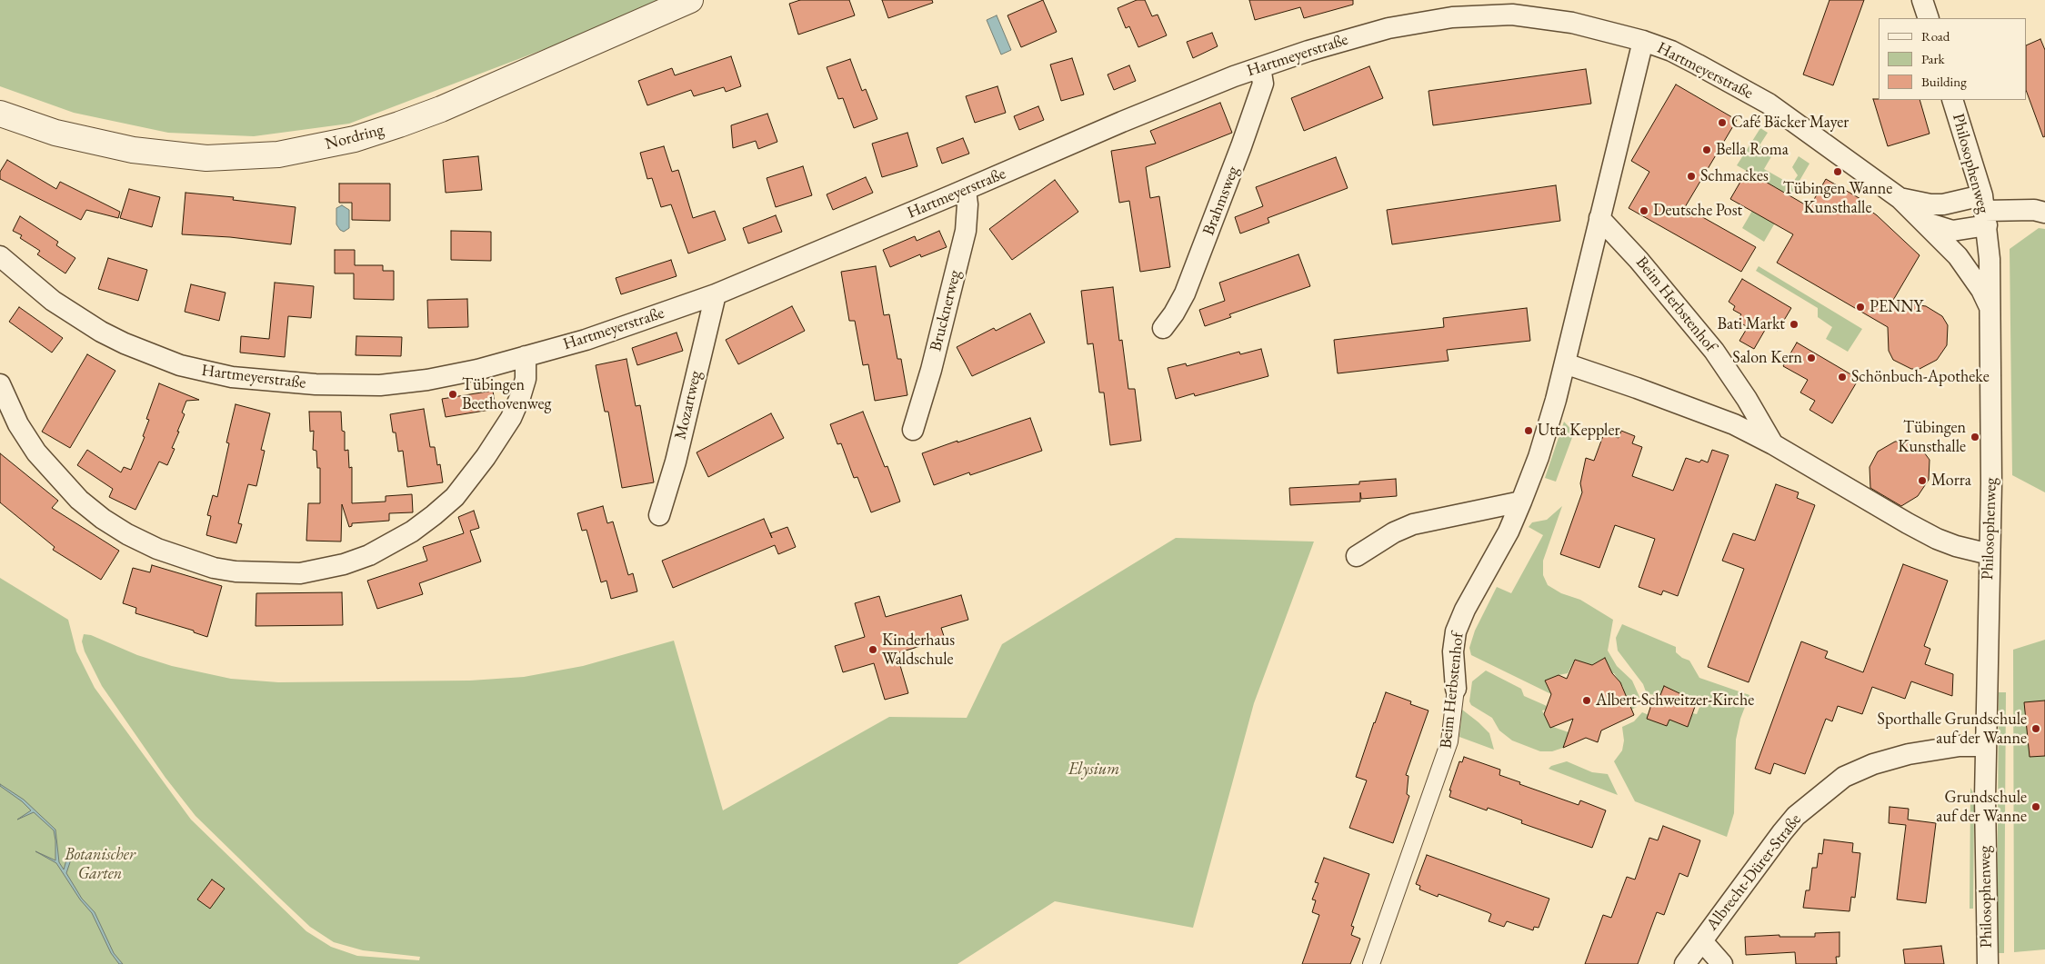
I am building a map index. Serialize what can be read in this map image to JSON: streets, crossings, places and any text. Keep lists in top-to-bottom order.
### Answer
{
  "streets": {
    "street": [
      "Hartmeyerstraße",
      "Nordring",
      "Philosophenweg",
      "Brahmsweg",
      "Beim Herbstenhof",
      "Brucknerweg",
      "Mozartweg",
      "Albrecht-Dürer-Straße"
    ]
  },
  "crossings": [
    ["Hartmeyerstraße", "Philosophenweg"],
    ["Hartmeyerstraße", "Brahmsweg"],
    ["Hartmeyerstraße", "Beim Herbstenhof"],
    ["Hartmeyerstraße", "Brucknerweg"],
    ["Hartmeyerstraße", "Mozartweg"],
    ["Philosophenweg", "Beim Herbstenhof"],
    ["Philosophenweg", "Albrecht-Dürer-Straße"]
  ],
  "parks": ["Elysium", "Botanischer Garten"],
  "places": [
    "Café Bäcker Mayer",
    "Bella Roma",
    "Tübingen Wanne Kunsthalle",
    "Schmackes",
    "Deutsche Post",
    "PENNY",
    "Bati Markt",
    "Salon Kern",
    "Schönbuch-Apotheke",
    "Tübingen Beethovenweg",
    "Utta Keppler",
    "Tübingen Kunsthalle",
    "Morra",
    "Kinderhaus Waldschule",
    "Albert-Schweitzer-Kirche",
    "Sporthalle Grundschule auf der Wanne",
    "Grundschule auf der Wanne"
  ],
  "legend": ["Road", "Park", "Building"]
}
